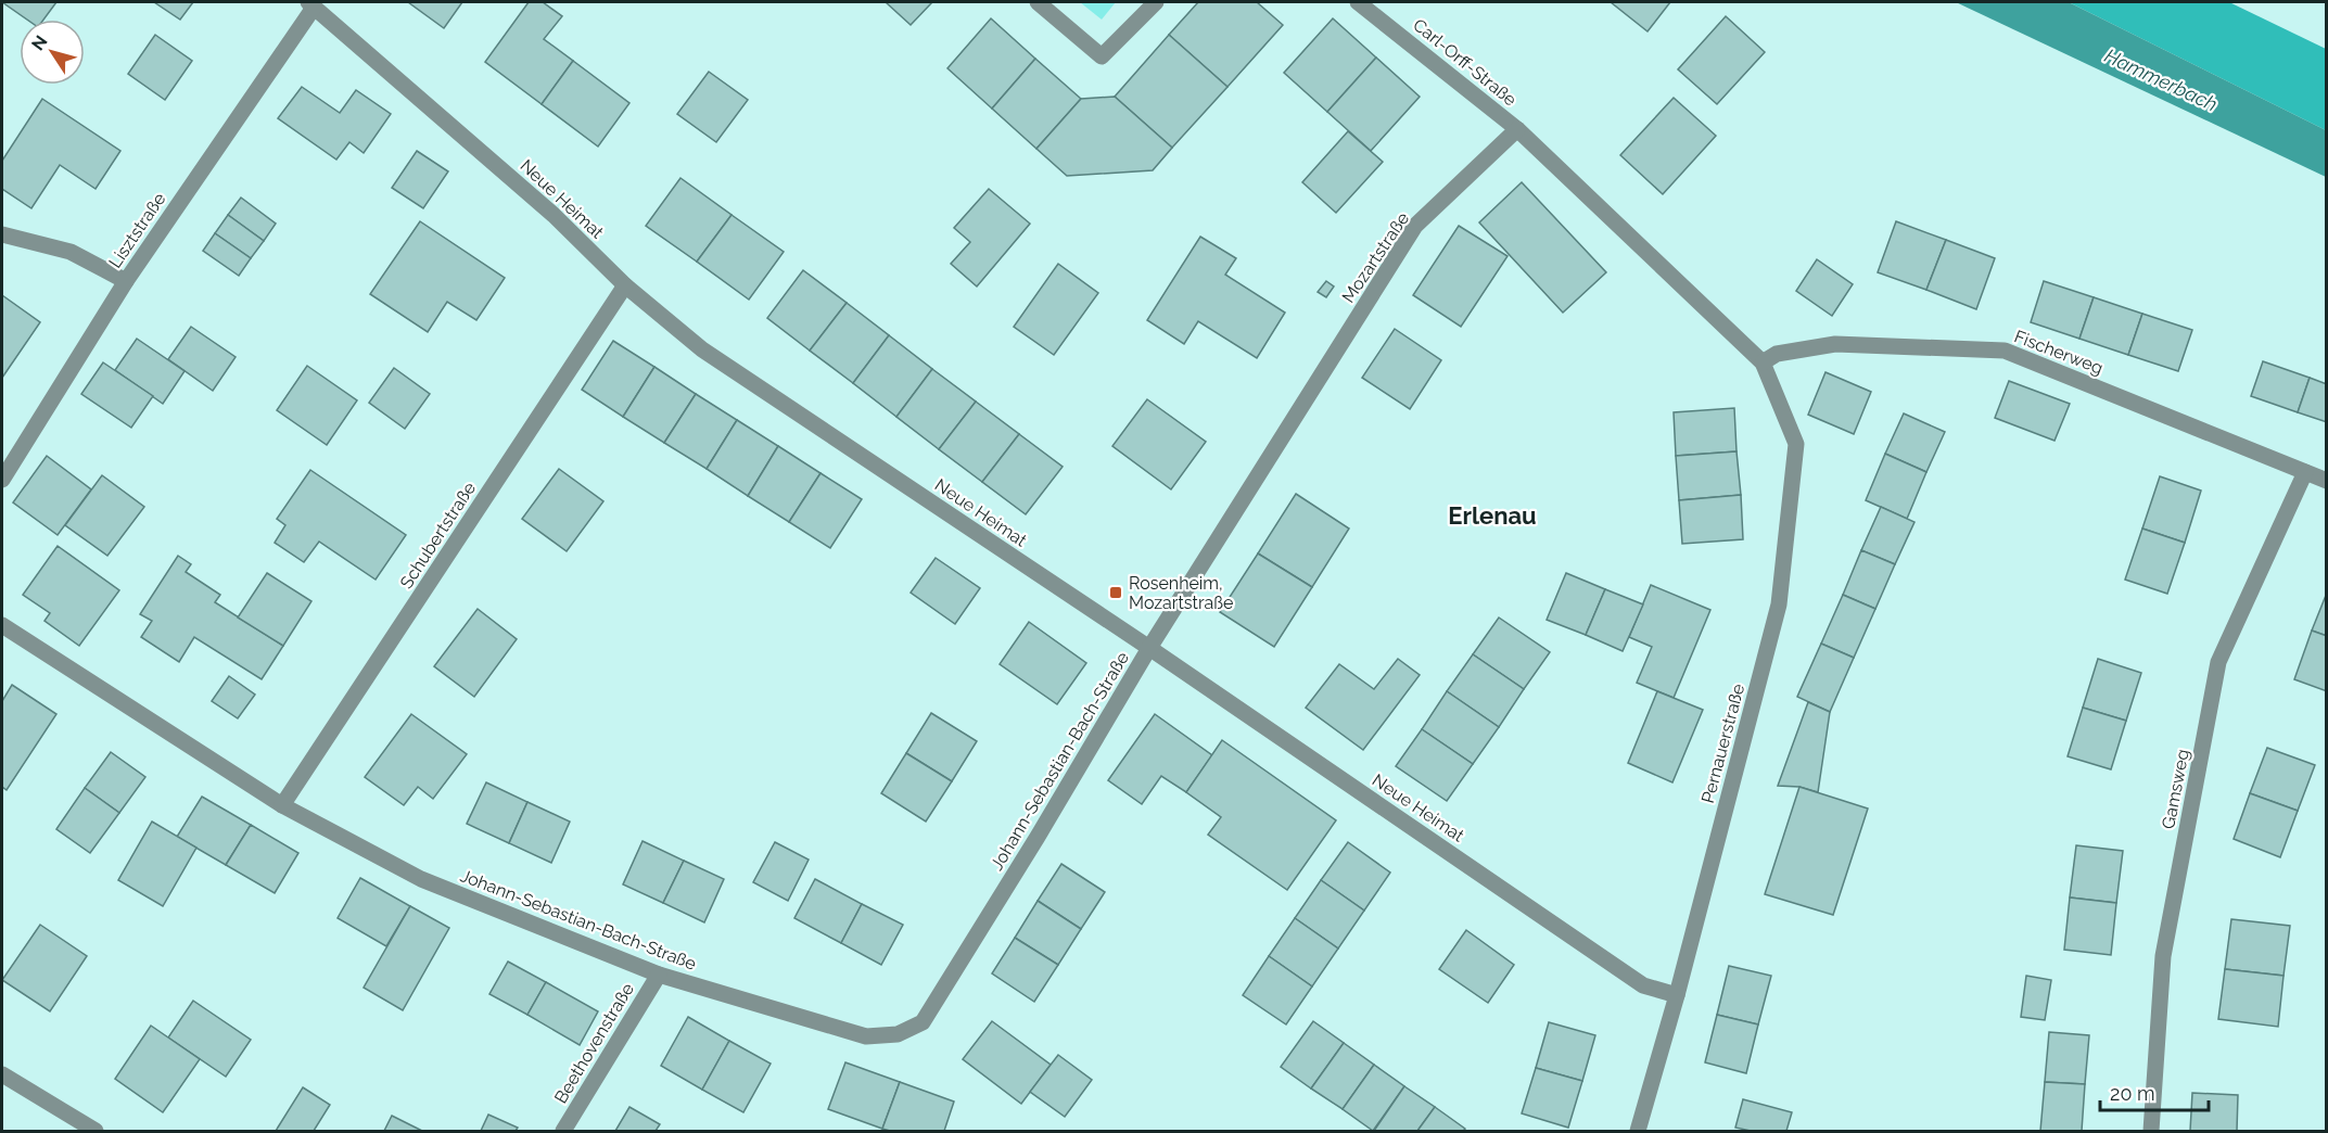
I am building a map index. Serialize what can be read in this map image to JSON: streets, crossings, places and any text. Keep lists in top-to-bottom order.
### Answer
{
  "streets": {
    "street": [
      "Carl-Orff-Straße",
      "Neue Heimat",
      "Lisztstraße",
      "Mozartstraße",
      "Fischerweg",
      "Schubertstraße",
      "Pernauerstraße",
      "Johann-Sebastian-Bach-Straße",
      "Gamsweg",
      "Beethovenstraße"
    ]
  },
  "crossings": [
    ["Carl-Orff-Straße", "Mozartstraße"],
    ["Neue Heimat", "Lisztstraße"],
    ["Neue Heimat", "Mozartstraße"],
    ["Neue Heimat", "Schubertstraße"],
    ["Neue Heimat", "Pernauerstraße"],
    ["Neue Heimat", "Johann-Sebastian-Bach-Straße"],
    ["Mozartstraße", "Johann-Sebastian-Bach-Straße"],
    ["Fischerweg", "Pernauerstraße"],
    ["Fischerweg", "Gamsweg"],
    ["Schubertstraße", "Johann-Sebastian-Bach-Straße"],
    ["Johann-Sebastian-Bach-Straße", "Beethovenstraße"]
  ],
  "districts": ["Erlenau"],
  "water": ["Hammerbach"],
  "places": {
    "transit": ["Rosenheim, Mozartstraße"]
  },
  "scale_bar": "20 m",
  "north": "top left"
}
